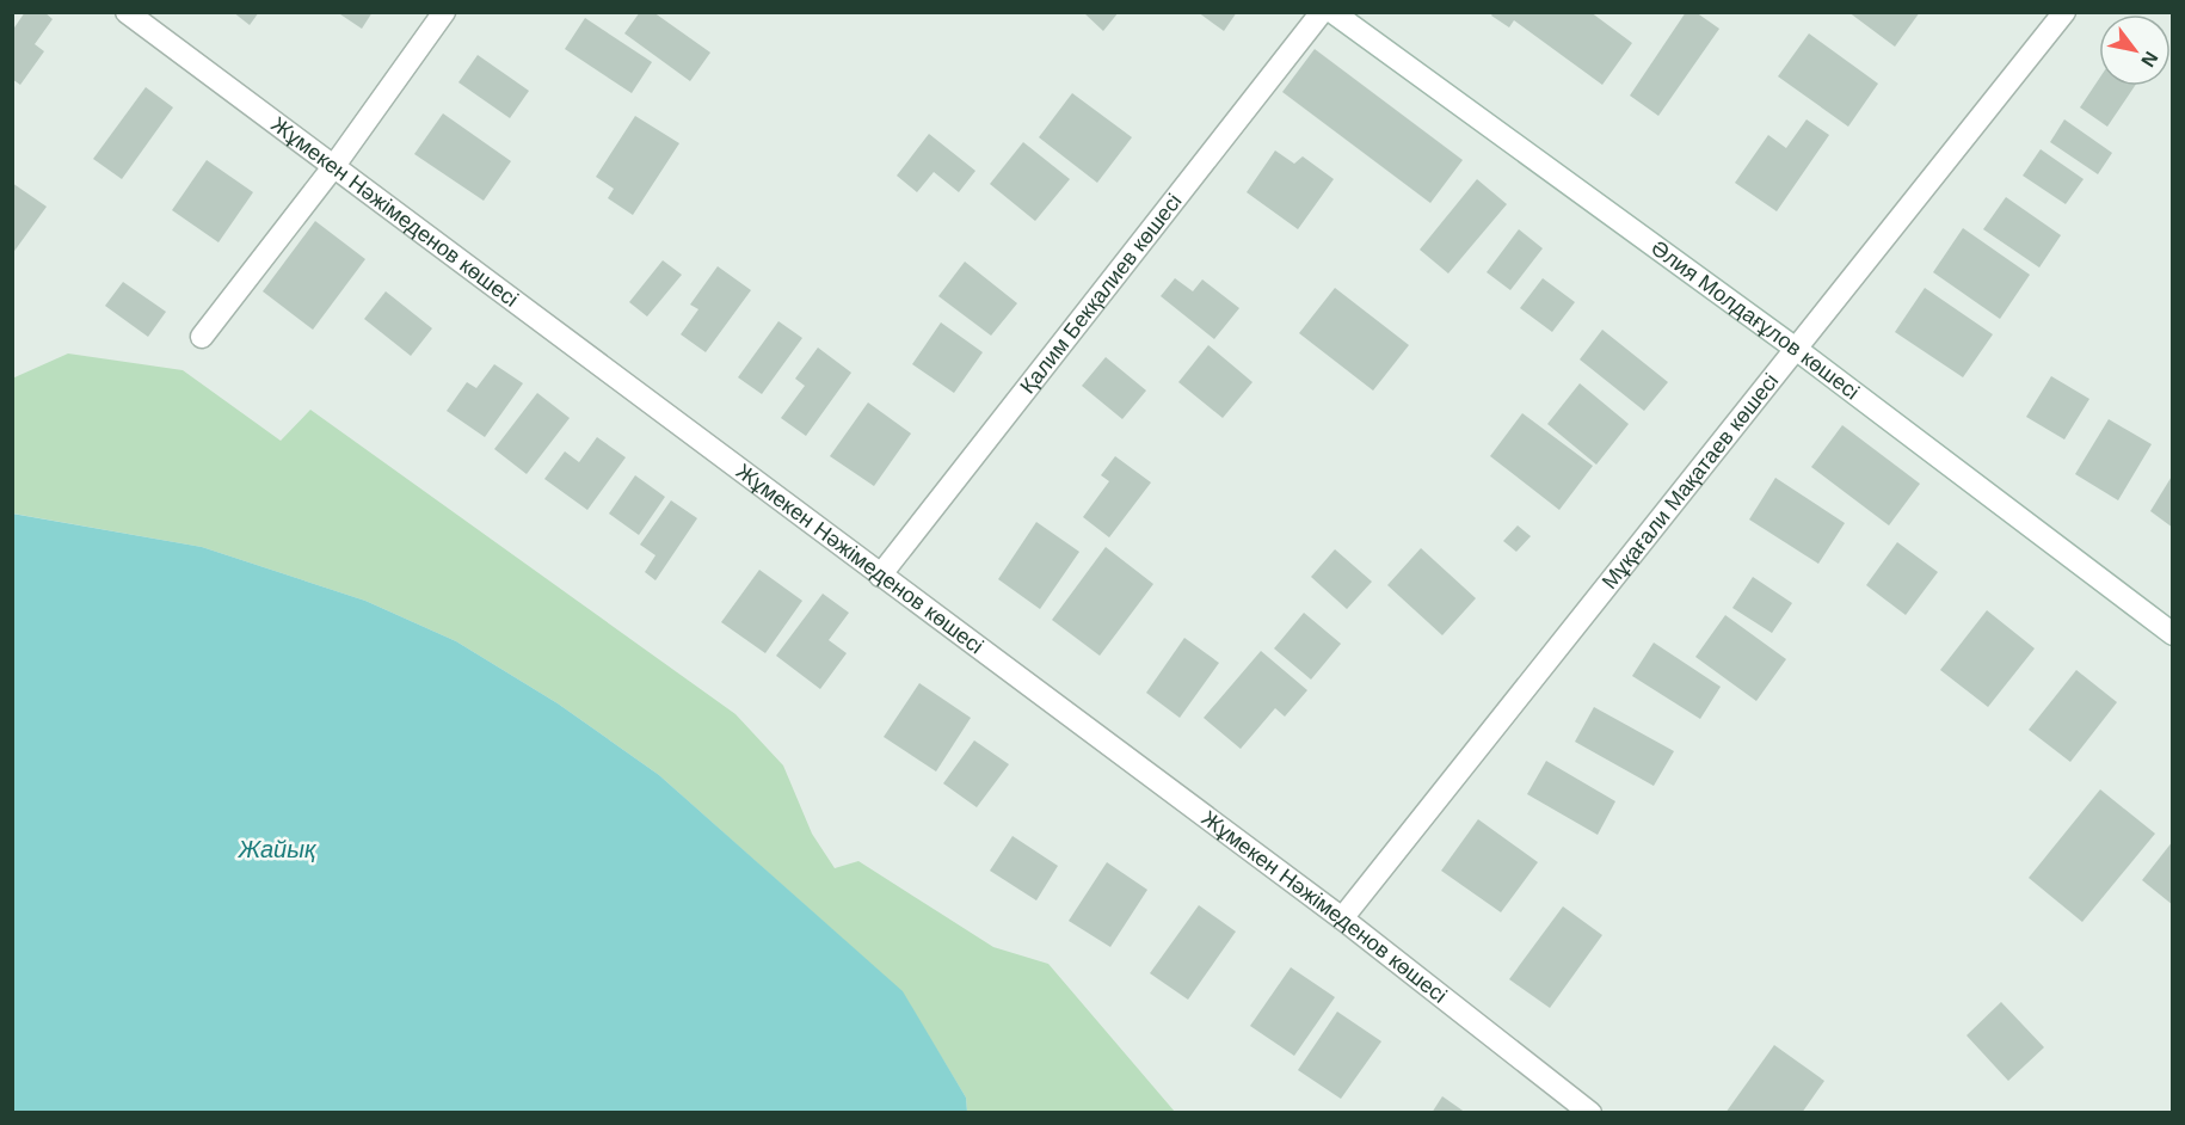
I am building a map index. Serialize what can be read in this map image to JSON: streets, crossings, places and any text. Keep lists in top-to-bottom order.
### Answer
{
  "streets": {
    "street": [
      "Жұмекен Нәжімеденов көшесі",
      "Қалим Бекқалиев көшесі",
      "Әлия Молдағұлов көшесі",
      "Мұқағали Мақатаев көшесі"
    ]
  },
  "crossings": [
    ["Жұмекен Нәжімеденов көшесі", "Қалим Бекқалиев көшесі"],
    ["Жұмекен Нәжімеденов көшесі", "Мұқағали Мақатаев көшесі"],
    ["Әлия Молдағұлов көшесі", "Мұқағали Мақатаев көшесі"]
  ],
  "water": ["Жайық"],
  "north": "bottom right"
}
